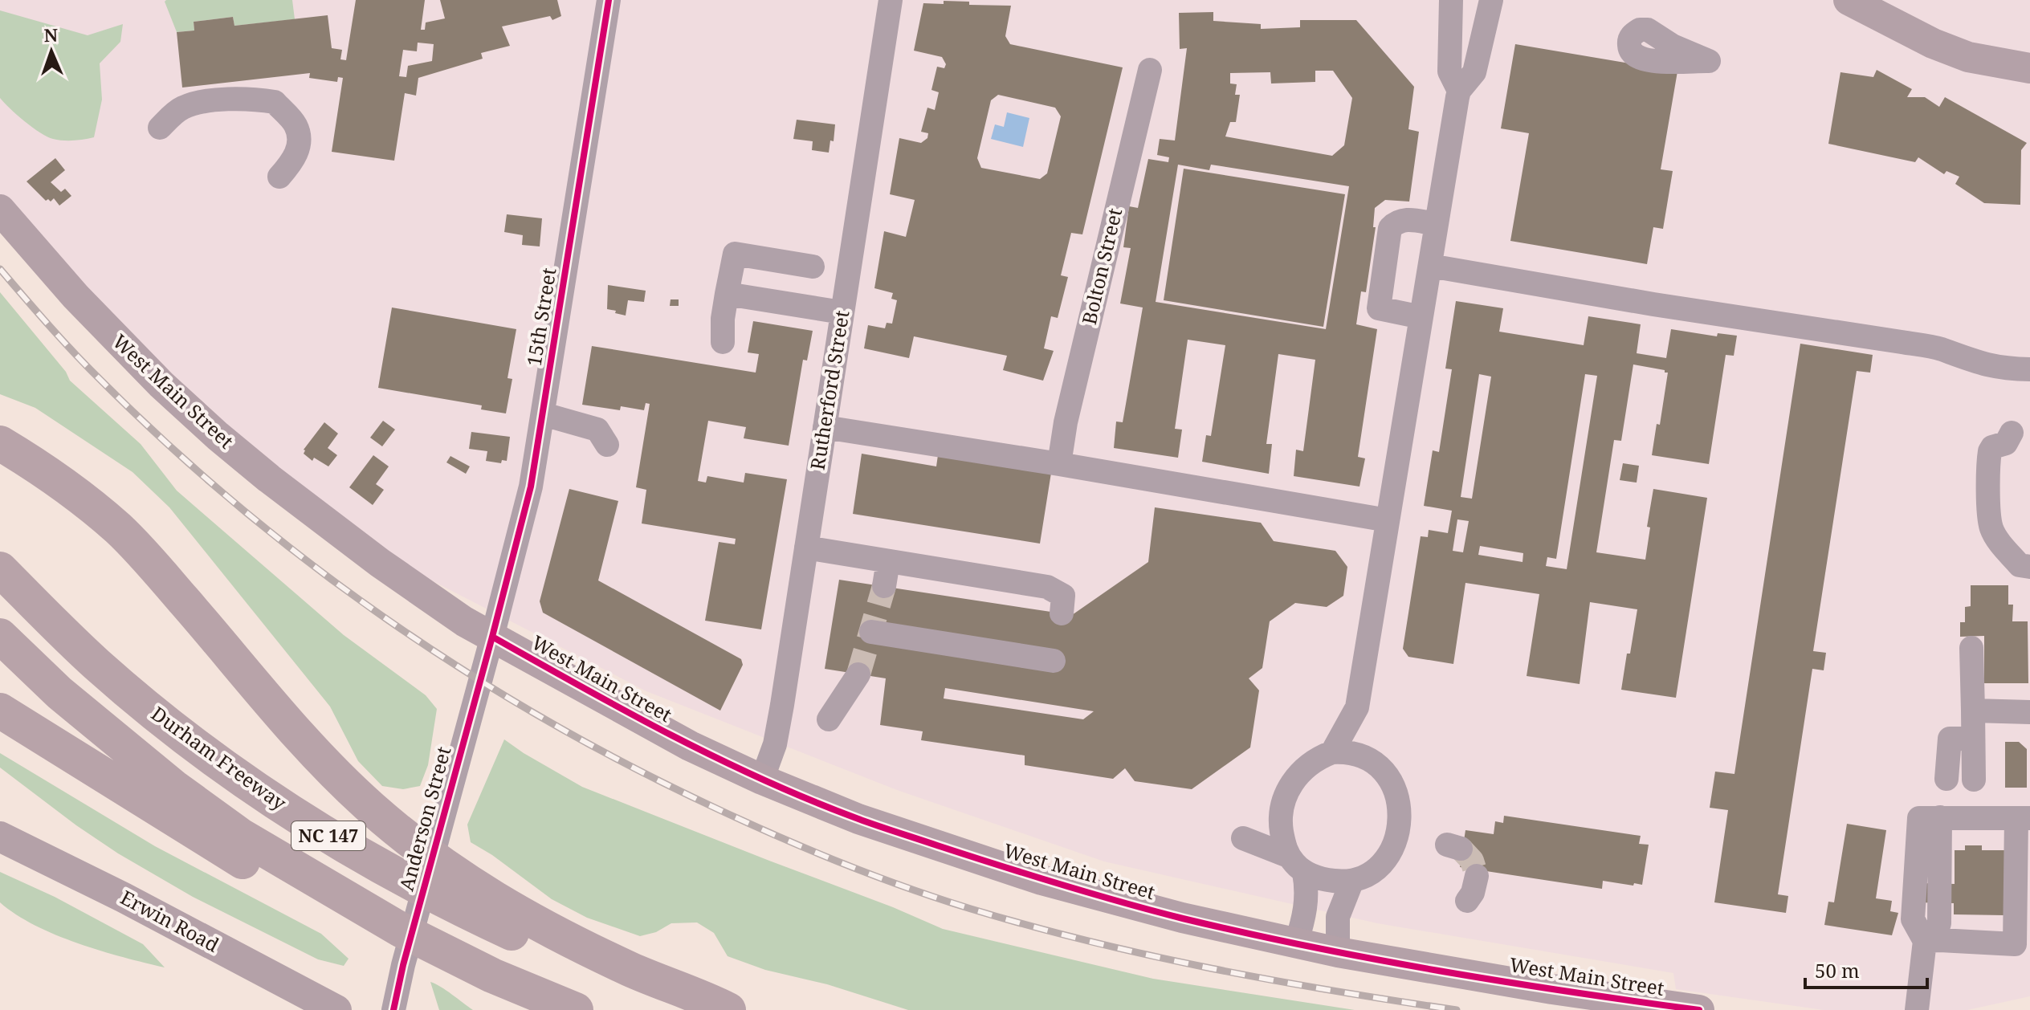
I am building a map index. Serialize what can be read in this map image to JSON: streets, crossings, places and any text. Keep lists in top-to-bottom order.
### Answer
{
  "streets": {
    "highway": ["Durham Freeway", "NC 147"],
    "main road": ["West Main Street", "Erwin Road"],
    "street": [
      "Bolton Street",
      "15th Street",
      "Rutherford Street",
      "Anderson Street"
    ]
  },
  "crossings": [
    ["15th Street", "West Main Street"],
    ["15th Street", "Anderson Street"],
    ["Rutherford Street", "West Main Street"],
    ["West Main Street", "Anderson Street"]
  ],
  "scale_bar": "50 m",
  "north": "top"
}
